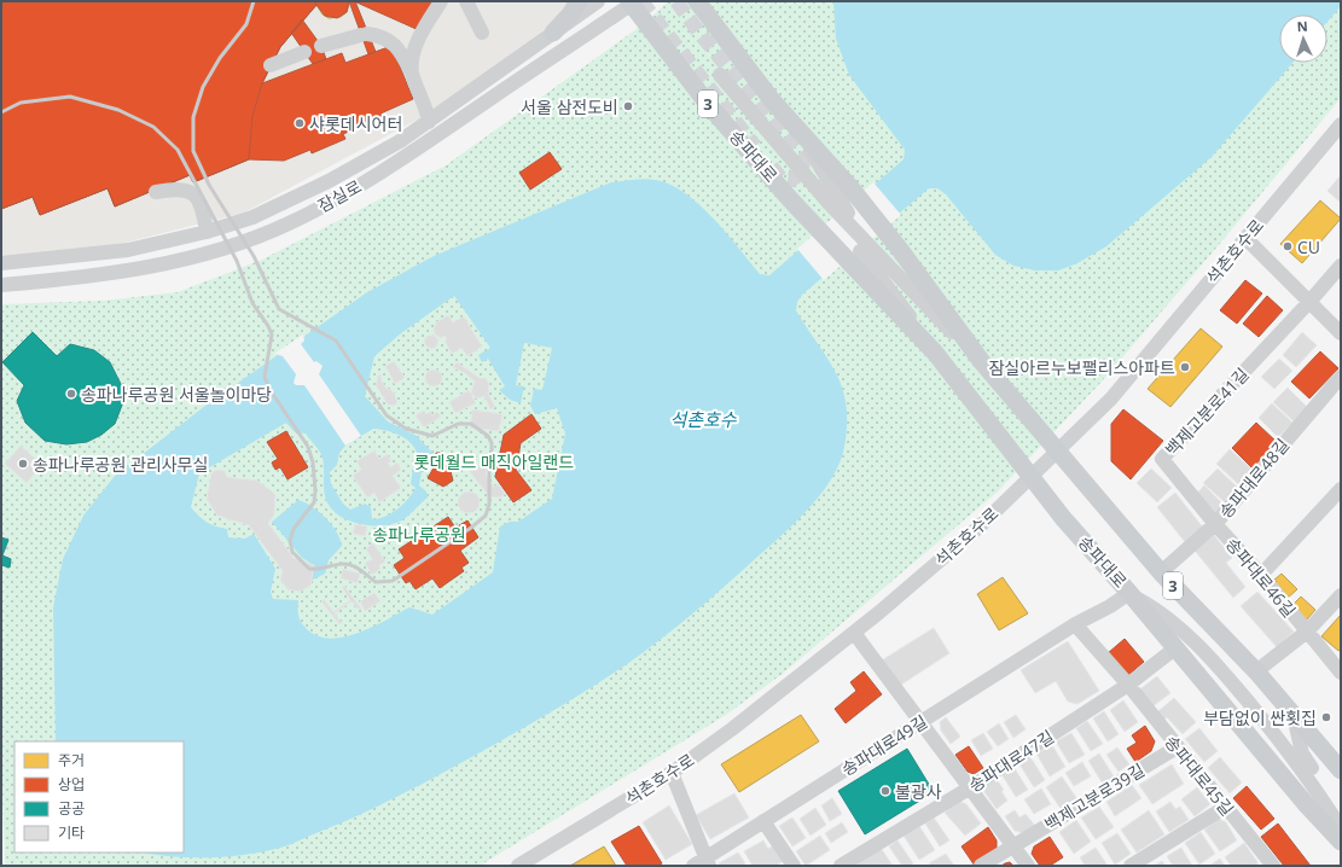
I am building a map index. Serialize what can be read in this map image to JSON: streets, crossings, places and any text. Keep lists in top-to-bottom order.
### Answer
{
  "streets": {
    "main road": ["3", "송파대로"],
    "street": [
      "잠실로",
      "석촌호수로",
      "백제고분로41길",
      "송파대로48길",
      "송파대로46길",
      "송파대로49길",
      "송파대로47길",
      "송파대로45길",
      "백제고분로39길"
    ]
  },
  "crossings": [
    ["3", "석촌호수로"],
    ["3", "송파대로48길"],
    ["3", "송파대로46길"],
    ["송파대로", "잠실로"],
    ["송파대로", "석촌호수로"],
    ["송파대로", "송파대로49길"],
    ["송파대로", "송파대로47길"],
    ["백제고분로41길", "송파대로48길"],
    ["백제고분로41길", "송파대로46길"],
    ["송파대로48길", "송파대로46길"],
    ["송파대로47길", "송파대로45길"],
    ["송파대로45길", "백제고분로39길"]
  ],
  "water": ["석촌호수"],
  "parks": ["롯데월드 매직아일랜드", "송파나루공원"],
  "places": [
    "서울 삼전도비",
    "샤롯데시어터",
    "CU",
    "잠실아르누보팰리스아파트",
    "송파나루공원 서울놀이마당",
    "송파나루공원 관리사무실",
    "부담없이 싼횟집",
    "불광사"
  ],
  "legend": [
    "주거",
    "상업",
    "공공",
    "기타"
  ],
  "north": "top"
}
